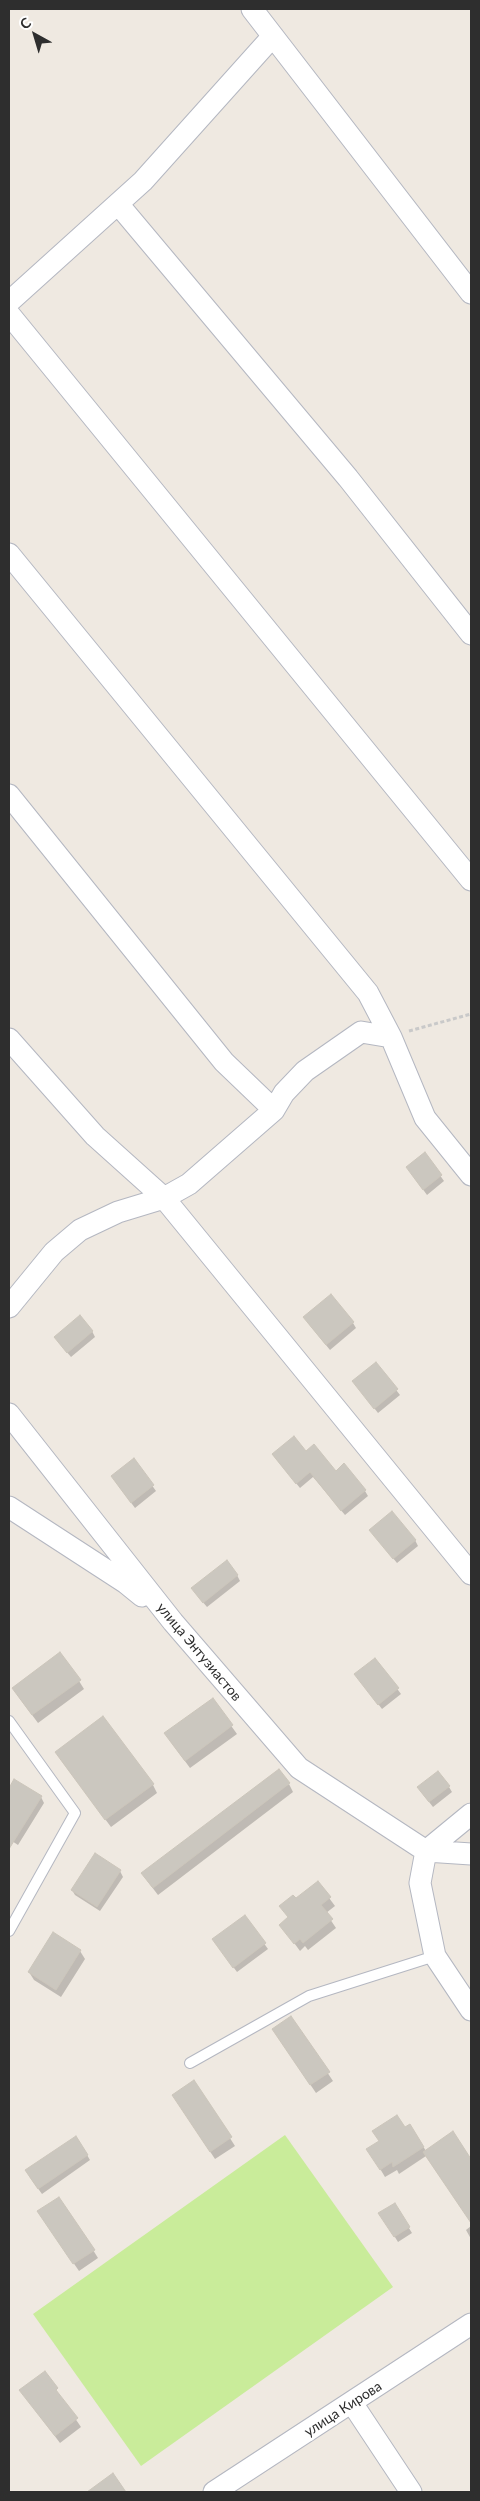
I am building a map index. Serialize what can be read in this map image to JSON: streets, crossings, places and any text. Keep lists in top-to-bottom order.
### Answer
{
  "streets": {
    "street": ["улица Энтузиастов", "улица Кирова"]
  },
  "north": "top left"
}
